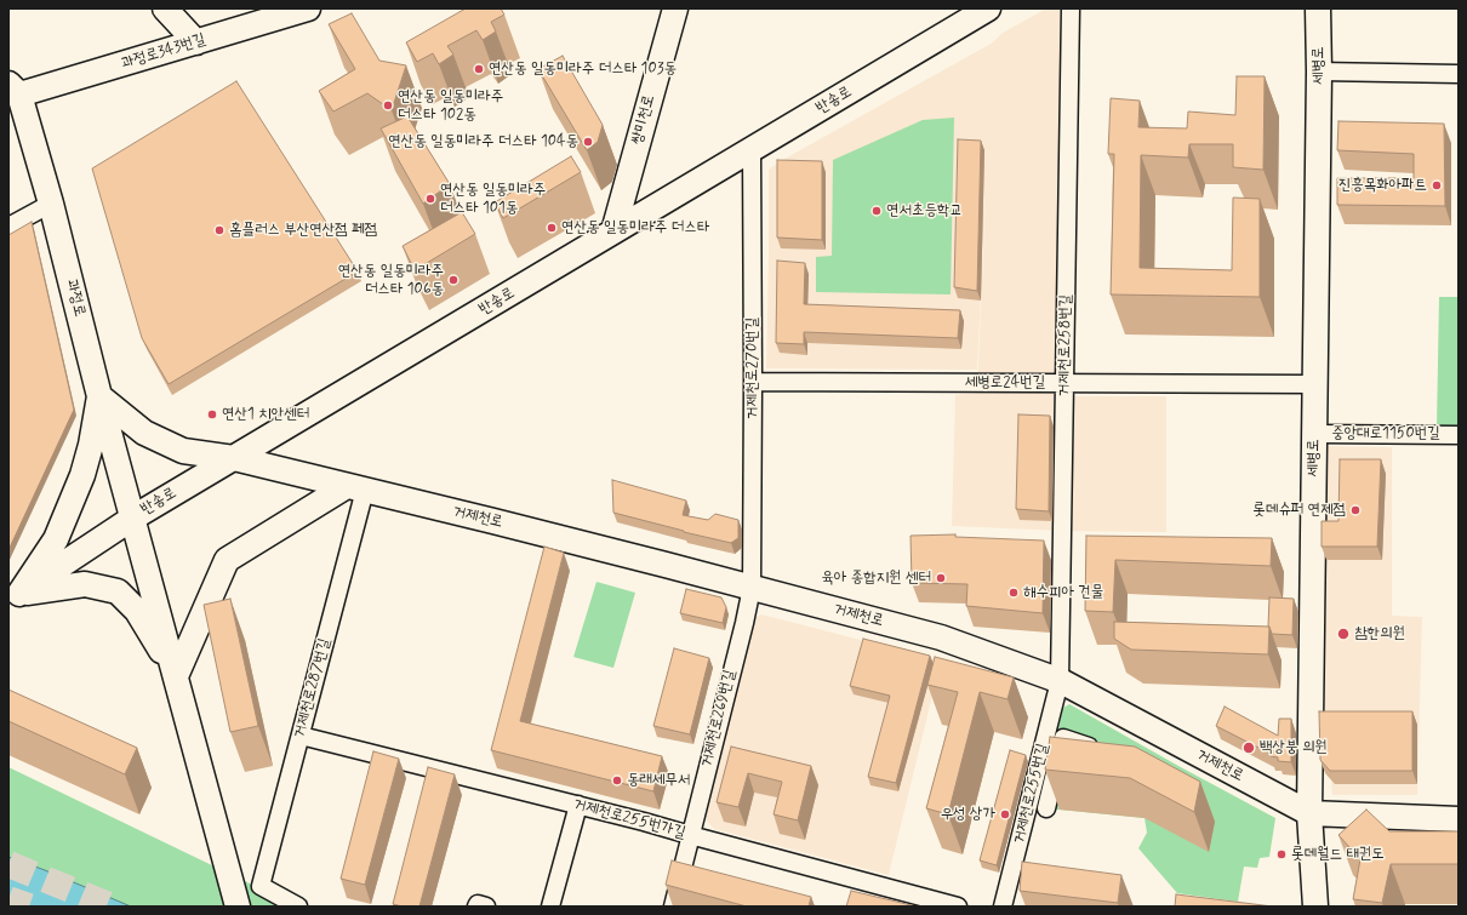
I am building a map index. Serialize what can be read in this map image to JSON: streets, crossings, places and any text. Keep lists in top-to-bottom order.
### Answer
{
  "streets": {
    "main road": [
      "과정로343번길",
      "세병로",
      "반송로",
      "쌍미천로",
      "과정로",
      "거제천로"
    ],
    "street": [
      "거제천로258번길",
      "거제천로270번길",
      "세병로24번길",
      "중앙대로1150번길",
      "거제천로287번길",
      "거제천로269번길",
      "거제천로255번길",
      "거제천로255번가길"
    ]
  },
  "crossings": [
    ["과정로343번길", "과정로"],
    ["세병로", "세병로24번길"],
    ["세병로", "중앙대로1150번길"],
    ["세병로", "거제천로"],
    ["반송로", "쌍미천로"],
    ["반송로", "과정로"],
    ["반송로", "거제천로270번길"],
    ["반송로", "거제천로"],
    ["과정로", "거제천로"],
    ["거제천로258번길", "세병로24번길"],
    ["거제천로258번길", "거제천로"],
    ["거제천로258번길", "거제천로255번길"],
    ["거제천로270번길", "세병로24번길"],
    ["거제천로270번길", "거제천로"],
    ["거제천로270번길", "거제천로269번길"],
    ["거제천로", "거제천로287번길"],
    ["거제천로", "거제천로269번길"],
    ["거제천로", "거제천로255번길"],
    ["거제천로287번길", "거제천로255번가길"],
    ["거제천로269번길", "거제천로255번가길"]
  ],
  "places": [
    "연산동 일동미라주 더스타 103동",
    "연산동 일동미라주 더스타 102동",
    "연산동 일동미라주 더스타 104동",
    "진흥목화아파트",
    "연산동 일동미라주 더스타 101동",
    "연서초등학교",
    "연산동 일동미라주 더스타",
    "홈플러스 부산연산점 페점",
    "연산동 일동미라주 더스타 106동",
    "연산1 치안센터",
    "롯데슈퍼 연제점",
    "육아 종합지원 센터",
    "해수피아 건물",
    "참한의원",
    "백상붕 의원",
    "동래세무서",
    "우성 상가",
    "롯데월드 태권도"
  ]
}
